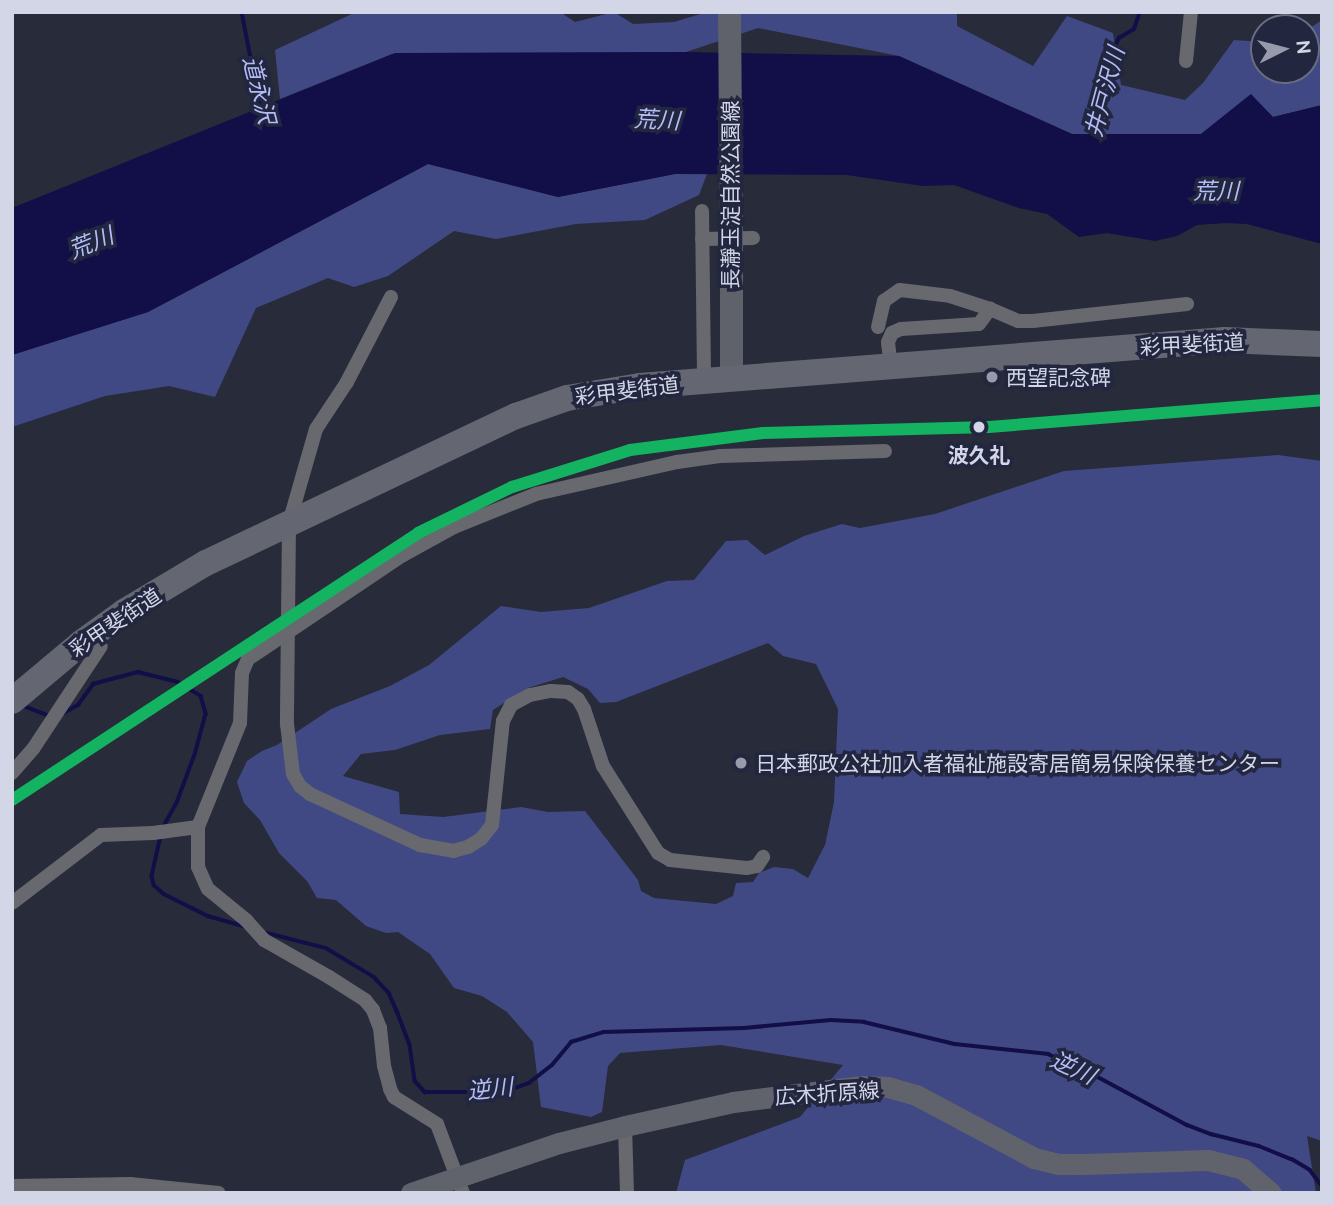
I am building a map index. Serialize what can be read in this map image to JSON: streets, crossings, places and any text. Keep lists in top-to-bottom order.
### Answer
{
  "streets": {
    "highway": ["彩甲斐街道"],
    "main road": ["長瀞玉淀自然公園線", "広木折原線"]
  },
  "crossings": [
    ["長瀞玉淀自然公園線", "彩甲斐街道"]
  ],
  "water": [
    "道永沢",
    "井戸沢川",
    "荒川",
    "逆川"
  ],
  "places": ["西望記念碑", "波久礼", "日本郵政公社加入者福祉施設寄居簡易保険保養センター"],
  "north": "right"
}
